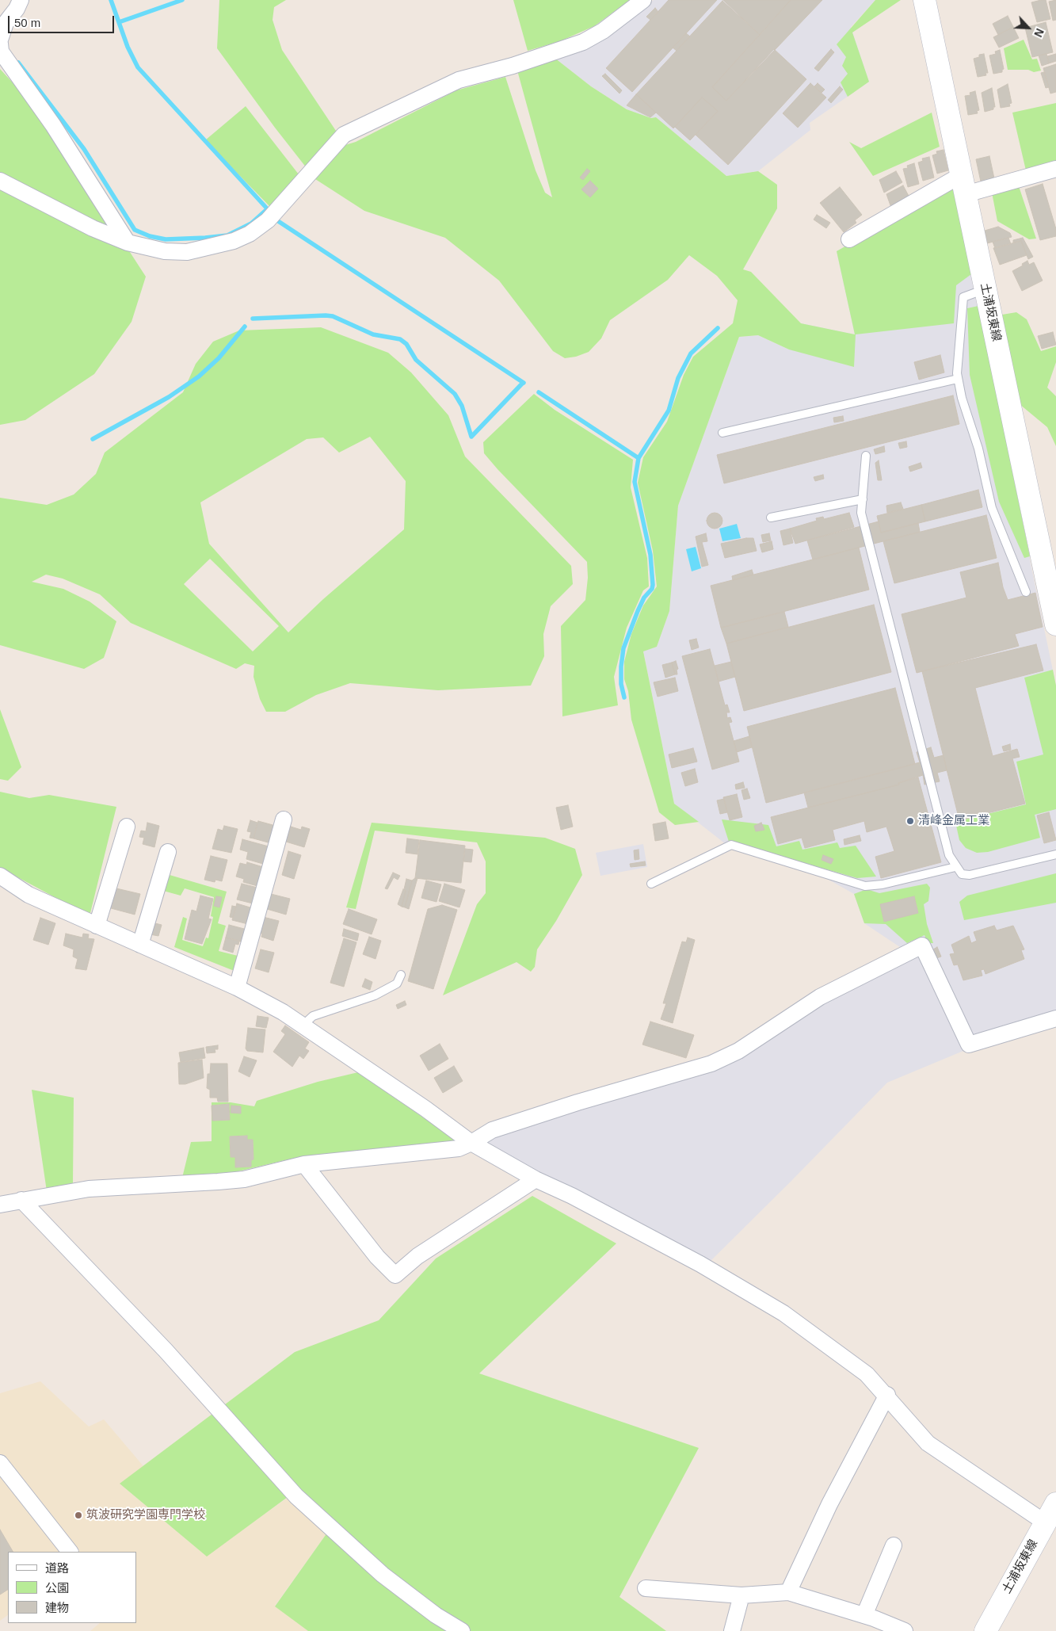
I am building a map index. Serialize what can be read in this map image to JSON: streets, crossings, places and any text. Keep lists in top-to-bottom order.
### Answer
{
  "streets": {
    "main road": ["土浦坂東線"]
  },
  "places": ["清峰金属工業", "筑波研究学園専門学校"],
  "legend": ["道路", "公園", "建物"],
  "scale_bar": "50 m",
  "north": "bottom right"
}
